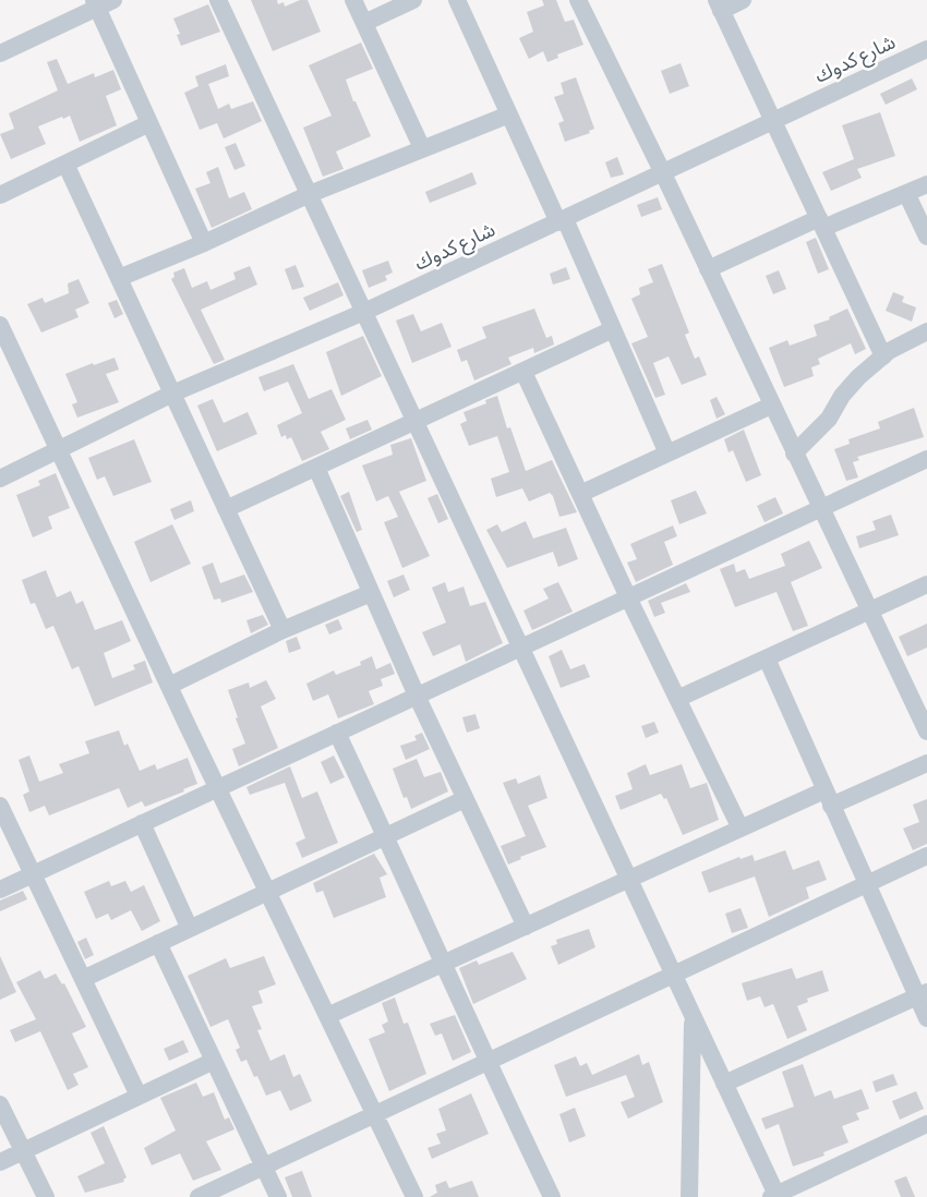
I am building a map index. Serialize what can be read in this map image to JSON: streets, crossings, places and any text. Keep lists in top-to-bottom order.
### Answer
{
  "streets": {
    "street": ["شارع كدوك"]
  }
}
